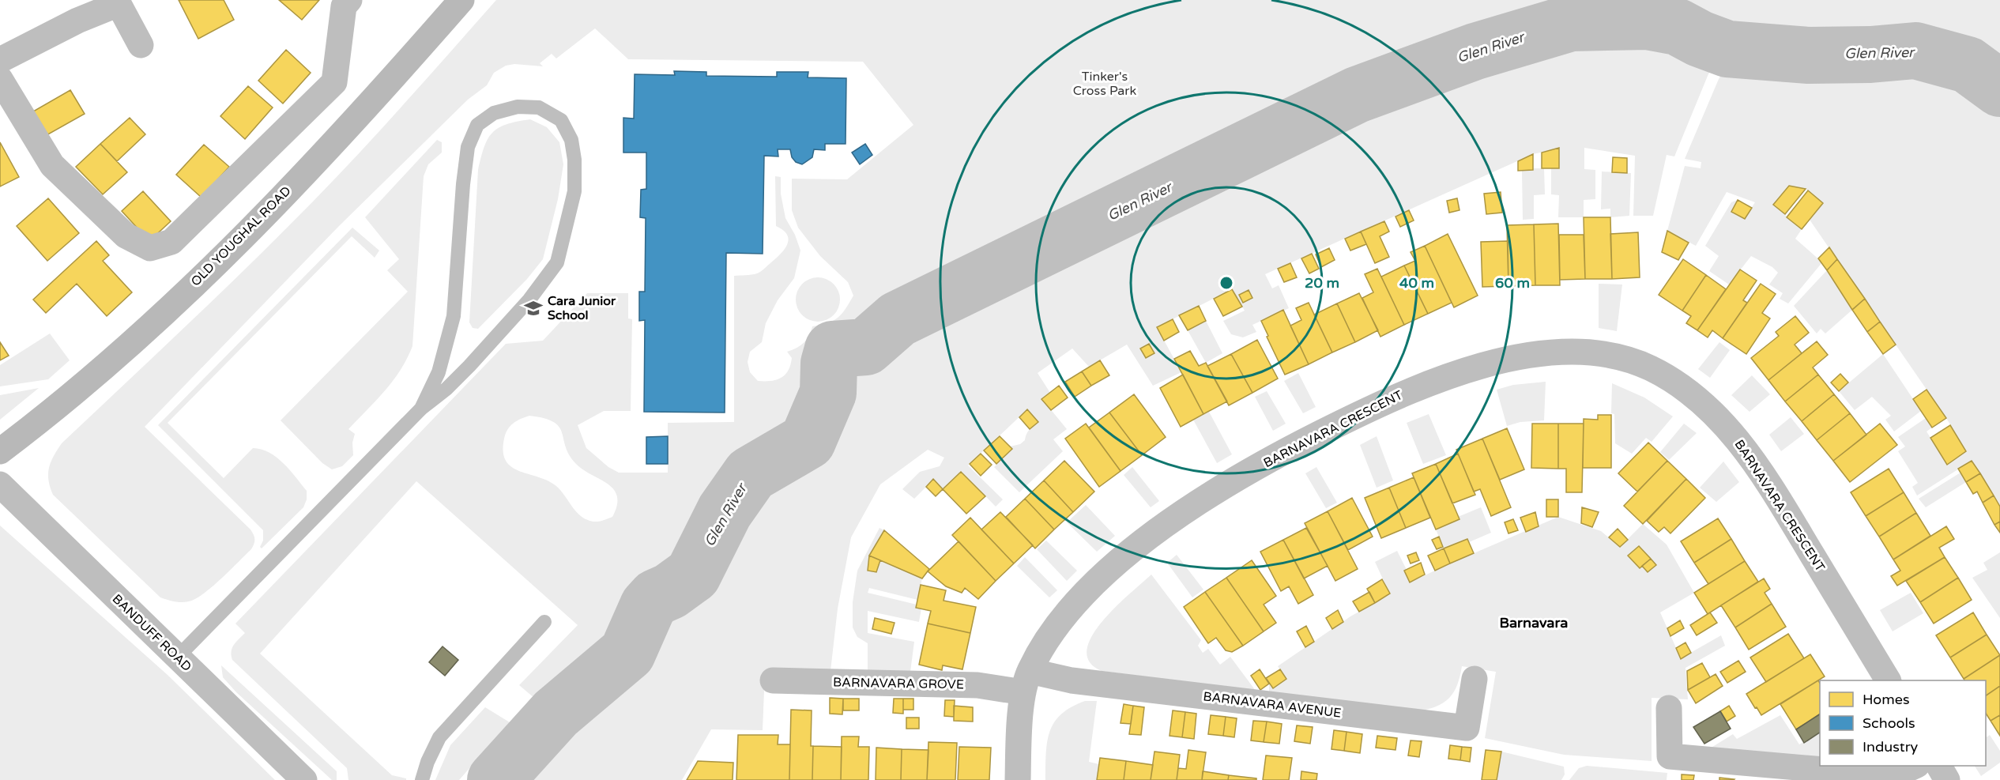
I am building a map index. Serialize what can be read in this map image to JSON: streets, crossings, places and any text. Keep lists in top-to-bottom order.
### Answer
{
  "streets": {
    "main road": ["OLD YOUGHAL ROAD"],
    "street": [
      "BARNAVARA CRESCENT",
      "BANDUFF ROAD",
      "BARNAVARA GROVE",
      "BARNAVARA AVENUE"
    ]
  },
  "crossings": [
    ["BARNAVARA CRESCENT", "BARNAVARA GROVE"],
    ["BARNAVARA CRESCENT", "BARNAVARA AVENUE"],
    ["BARNAVARA GROVE", "BARNAVARA AVENUE"]
  ],
  "districts": ["Barnavara"],
  "water": ["Glen River"],
  "parks": ["Tinker's Cross Park"],
  "places": {
    "school or university": ["Cara Junior School"]
  },
  "legend": ["Homes", "Schools", "Industry"],
  "rings": ["20 m", "40 m", "60 m"]
}
